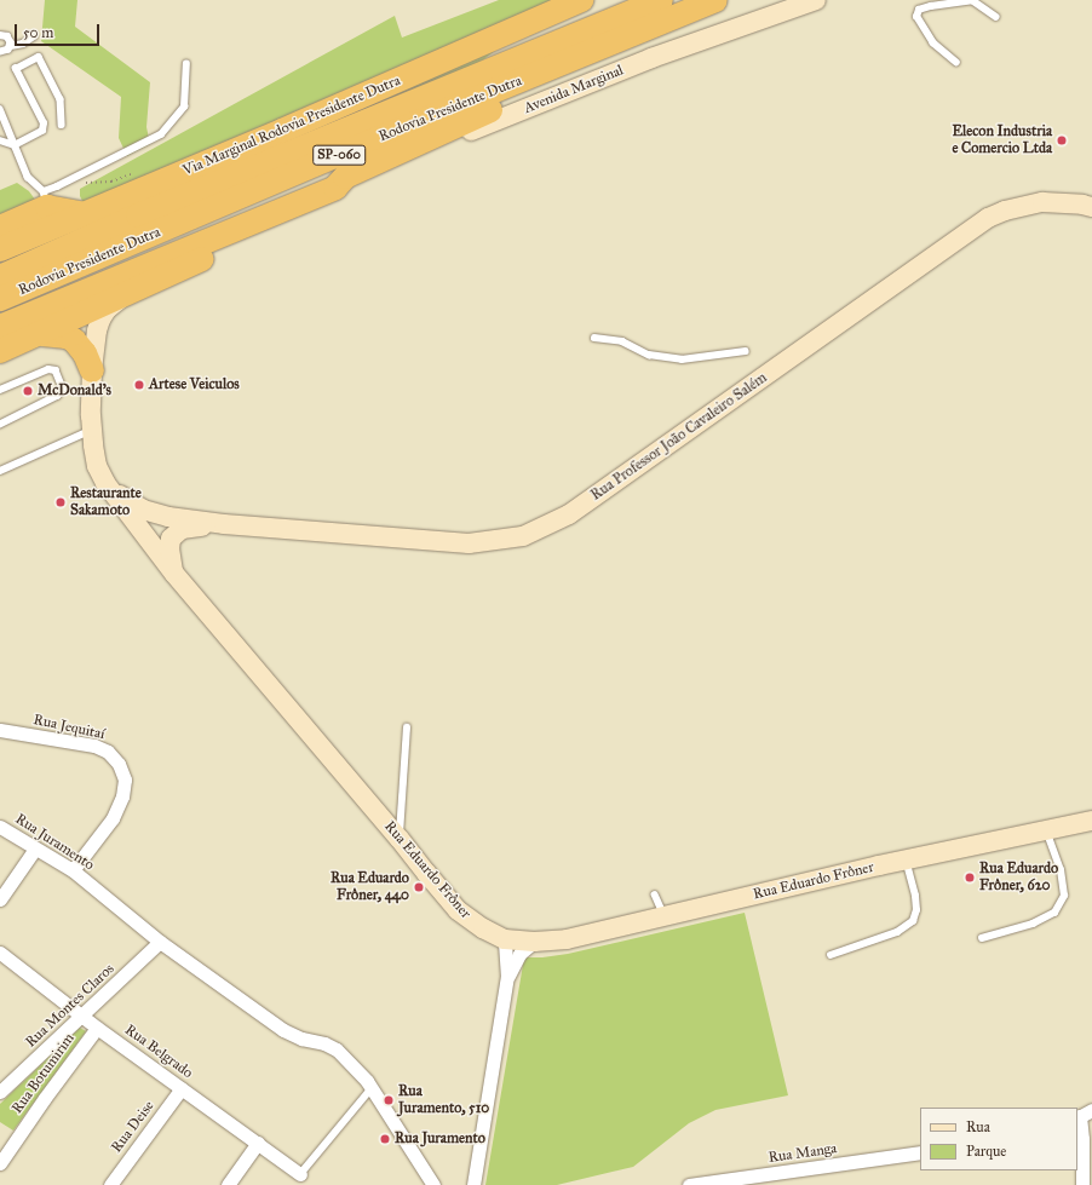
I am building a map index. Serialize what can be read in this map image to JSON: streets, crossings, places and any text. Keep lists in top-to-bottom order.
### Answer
{
  "streets": {
    "highway": ["Rodovia Presidente Dutra", "Via Marginal Rodovia Presidente Dutra", "SP-060"],
    "main road": ["Avenida Marginal", "Rua Professor João Cavaleiro Salém", "Rua Eduardo Frôner"],
    "street": [
      "Rua Jequitaí",
      "Rua Juramento",
      "Rua Montes Claros",
      "Rua Belgrado",
      "Rua Botumirim",
      "Rua Deise",
      "Rua Manga"
    ]
  },
  "crossings": [
    ["Avenida Marginal", "Rodovia Presidente Dutra"],
    ["Rua Professor João Cavaleiro Salém", "Rua Eduardo Frôner"],
    ["Rua Jequitaí", "Rua Juramento"],
    ["Rua Juramento", "Rua Montes Claros"],
    ["Rua Montes Claros", "Rua Belgrado"],
    ["Rua Belgrado", "Rua Botumirim"],
    ["Rua Belgrado", "Rua Deise"]
  ],
  "places": [
    "Elecon Industria e Comercio Ltda",
    "Artese Veiculos",
    "McDonald's",
    "Restaurante Sakamoto",
    "Rua Eduardo Frôner, 620",
    "Rua Eduardo Frôner, 440",
    "Rua Juramento, 510",
    "Rua Juramento"
  ],
  "legend": ["Rua", "Parque"],
  "scale_bar": "50 m"
}
